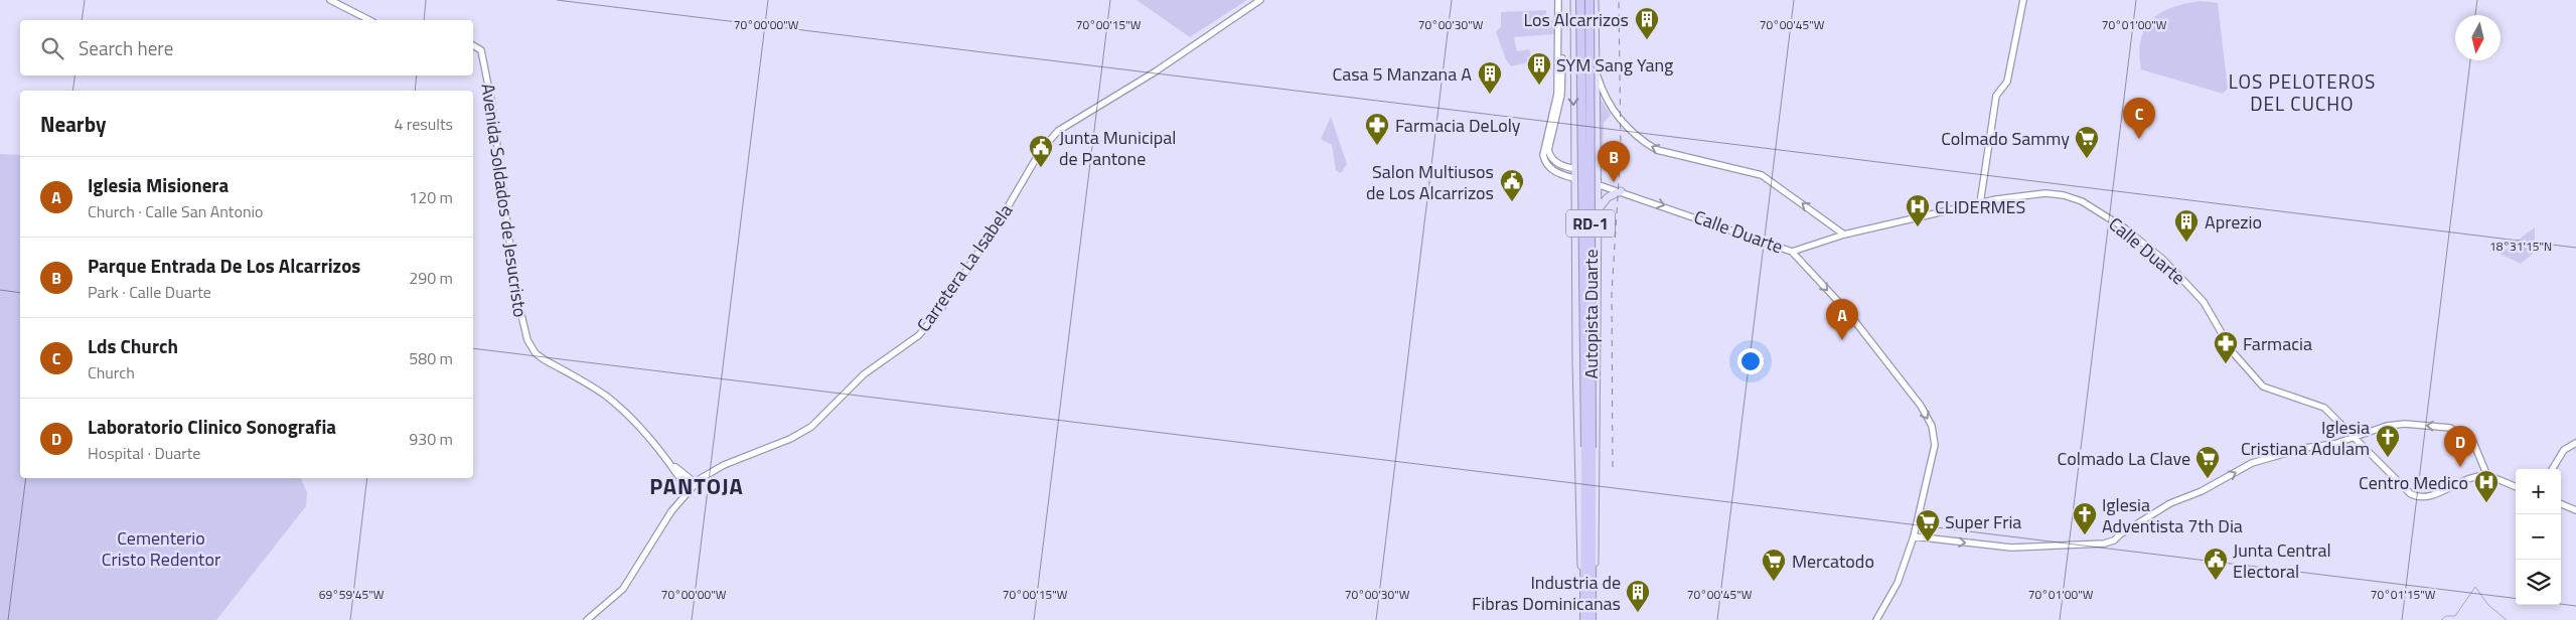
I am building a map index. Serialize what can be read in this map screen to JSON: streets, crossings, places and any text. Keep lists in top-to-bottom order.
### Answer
{
  "streets": {
    "highway": ["RD-1", "Autopista Duarte"],
    "street": ["Avenida Soldados de Jesucristo", "Calle Duarte", "Carretera La Isabela"]
  },
  "crossings": [
    ["Avenida Soldados de Jesucristo", "Carretera La Isabela"],
    ["RD-1", "Autopista Duarte"]
  ],
  "districts": ["LOS PELOTEROS DEL CUCHO", "PANTOJA"],
  "parks": ["Cementerio Cristo Redentor"],
  "places": {
    "building": [
      "Los Alcarrizos",
      "SYM Sang Yang",
      "Casa 5 Manzana A",
      "Aprezio",
      "Industria de Fibras Dominicanas"
    ],
    "pharmacy": ["Farmacia DeLoly", "Farmacia"],
    "supermarket": [
      "Colmado Sammy",
      "Colmado La Clave",
      "Super Fria",
      "Mercatodo"
    ],
    "public building": ["Junta Municipal de Pantone", "Salon Multiusos de Los Alcarrizos", "Junta Central Electoral"],
    "hospital": ["CLIDERMES", "Centro Medico"],
    "church": ["Iglesia Cristiana Adulam", "Iglesia Adventista 7th Dia"]
  },
  "north": "bottom",
  "page": {
    "search": "Search here",
    "heading": ["Nearby", "4 results"],
    "pins": [
      "C",
      "B",
      "A",
      "D"
    ],
    "list": [
      {
        "mark": "A",
        "name": "Iglesia Misionera",
        "note": "Church · Calle San Antonio",
        "value": "120 m"
      },
      {
        "mark": "B",
        "name": "Parque Entrada De Los Alcarrizos",
        "note": "Park · Calle Duarte",
        "value": "290 m"
      },
      {
        "mark": "C",
        "name": "Lds Church",
        "note": "Church",
        "value": "580 m"
      },
      {
        "mark": "D",
        "name": "Laboratorio Clinico Sonografia",
        "note": "Hospital · Duarte",
        "value": "930 m"
      }
    ],
    "map_buttons": ["+", "−"]
  },
  "coordinates": [
    "70°00'00\"W",
    "70°00'15\"W",
    "70°00'30\"W",
    "70°00'45\"W",
    "70°01'00\"W",
    "18°31'15\"N",
    "69°59'45\"W",
    "70°01'15\"W"
  ]
}
